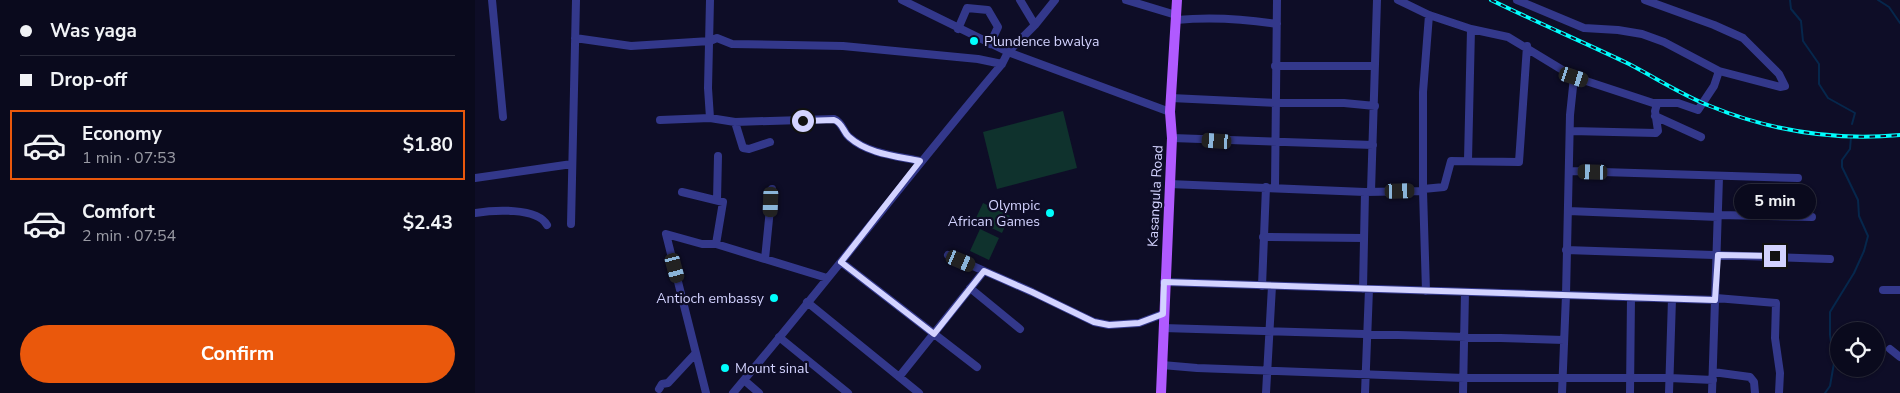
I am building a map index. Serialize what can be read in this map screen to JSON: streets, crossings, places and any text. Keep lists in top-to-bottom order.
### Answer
{
  "streets": {
    "main road": ["Kasangula Road"]
  },
  "places": [
    "Plundence bwalya",
    "Olympic African Games",
    "Antioch embassy",
    "Mount sinal"
  ],
  "page": {
    "banner": ["Was yaga", "Drop-off"],
    "list": [
      {
        "name": "Economy",
        "note": "1 min · 07:53",
        "value": "$1.80"
      },
      {
        "name": "Comfort",
        "note": "2 min · 07:54",
        "value": "$2.43"
      }
    ],
    "bubble": "5 min",
    "buttons": "Confirm"
  }
}
